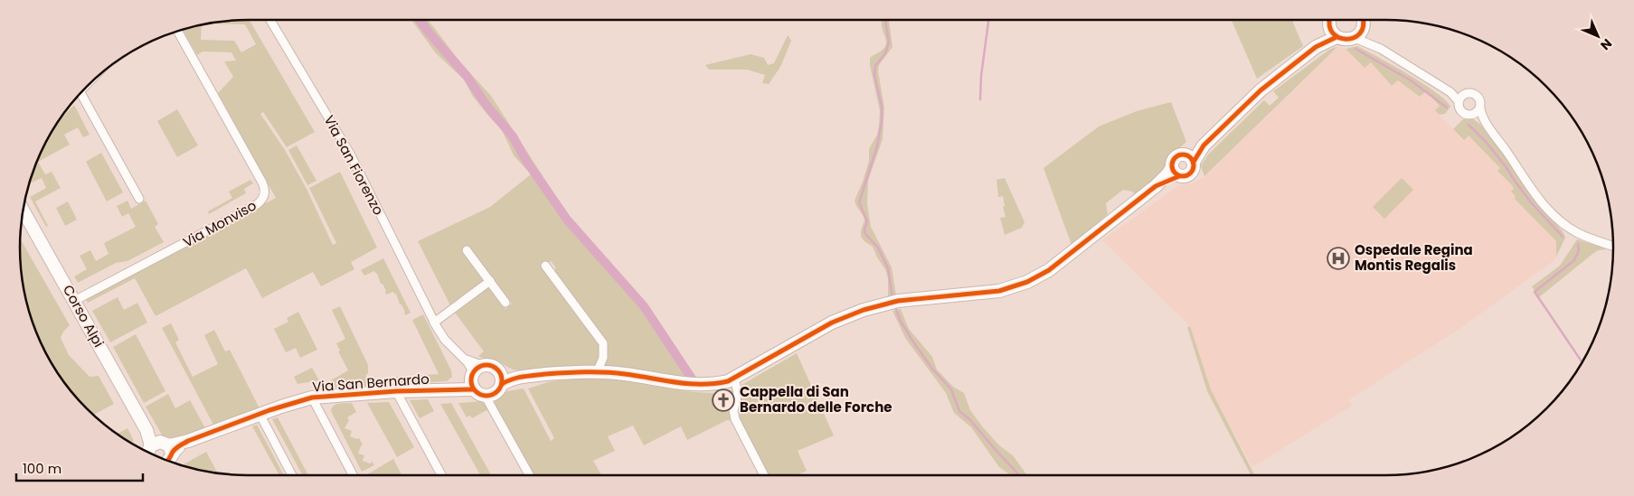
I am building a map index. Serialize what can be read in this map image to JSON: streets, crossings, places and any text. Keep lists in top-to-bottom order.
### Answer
{
  "streets": {
    "street": [
      "Via San Fiorenzo",
      "Via Monviso",
      "Corso Alpi",
      "Via San Bernardo"
    ]
  },
  "crossings": [
    ["Via San Fiorenzo", "Via San Bernardo"],
    ["Via Monviso", "Corso Alpi"],
    ["Corso Alpi", "Via San Bernardo"]
  ],
  "places": {
    "hospital": ["Ospedale Regina Montis Regalis"],
    "church": ["Cappella di San Bernardo delle Forche"]
  },
  "scale_bar": "100 m",
  "north": "bottom right"
}
